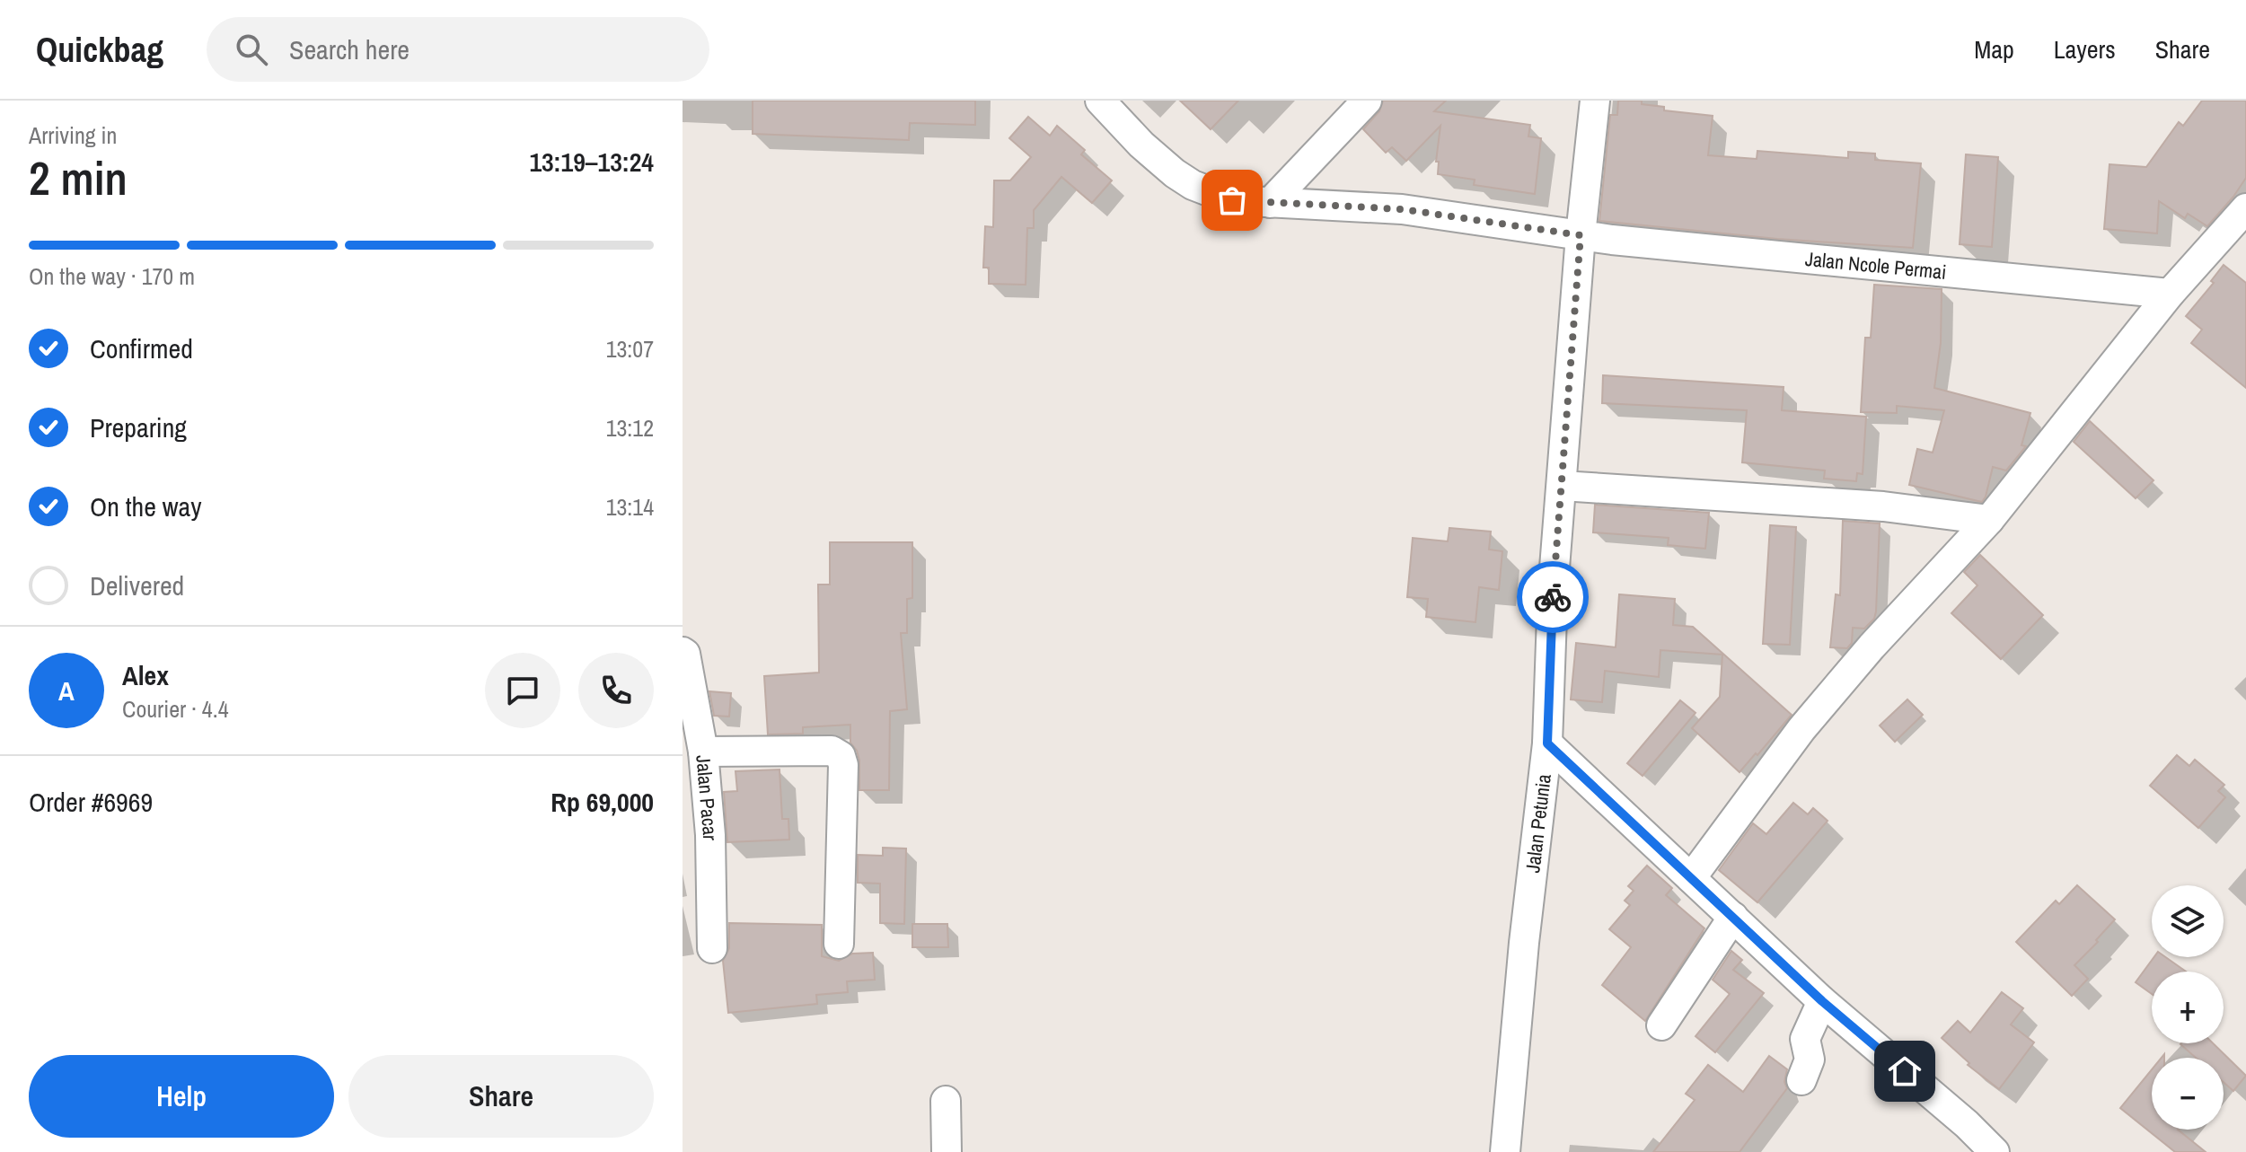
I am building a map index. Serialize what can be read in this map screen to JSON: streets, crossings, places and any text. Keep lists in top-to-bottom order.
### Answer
{
  "streets": {
    "street": ["Jalan Ncole Permai", "Jalan Pacar", "Jalan Petunia"]
  },
  "crossings": [
    ["Jalan Ncole Permai", "Jalan Petunia"]
  ],
  "page": {
    "header": "Quickbag",
    "search": "Search here",
    "nav": ["Map", "Layers", "Share"],
    "heading": ["2 min", "Arriving in", "13:19–13:24"],
    "panel": [
      "Alex",
      "Courier · 4.4",
      "Order #6969",
      "Rp 69,000"
    ],
    "bar": "On the way · 170 m",
    "list": [
      ["Confirmed", "13:07"],
      ["Preparing", "13:12"],
      ["On the way", "13:14"],
      "Delivered"
    ],
    "round": "A",
    "map_buttons": ["+", "−"],
    "buttons": ["Help", "Share"]
  }
}
